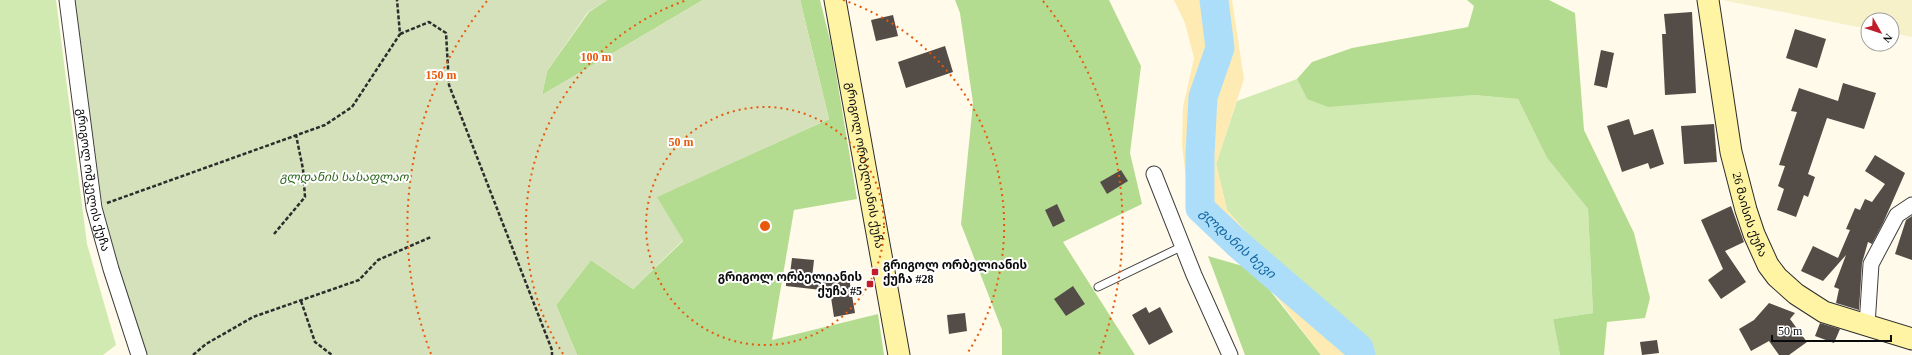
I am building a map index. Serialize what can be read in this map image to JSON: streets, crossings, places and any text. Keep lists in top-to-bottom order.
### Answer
{
  "streets": {
    "street": ["გრიგოლ ორბელიანის ქუჩა", "გრიგოლ ოშკელის ქუჩა", "26 მაისის ქუჩა"]
  },
  "water": ["გლდანის ხევი"],
  "parks": ["გლდანის სასაფლაო"],
  "places": {
    "transit": ["გრიგოლ ორბელიანის ქუჩა #28", "გრიგოლ ორბელიანის ქუჩა #5"]
  },
  "scale_bar": "50 m",
  "north": "bottom right",
  "rings": ["100 m", "150 m", "50 m"]
}
